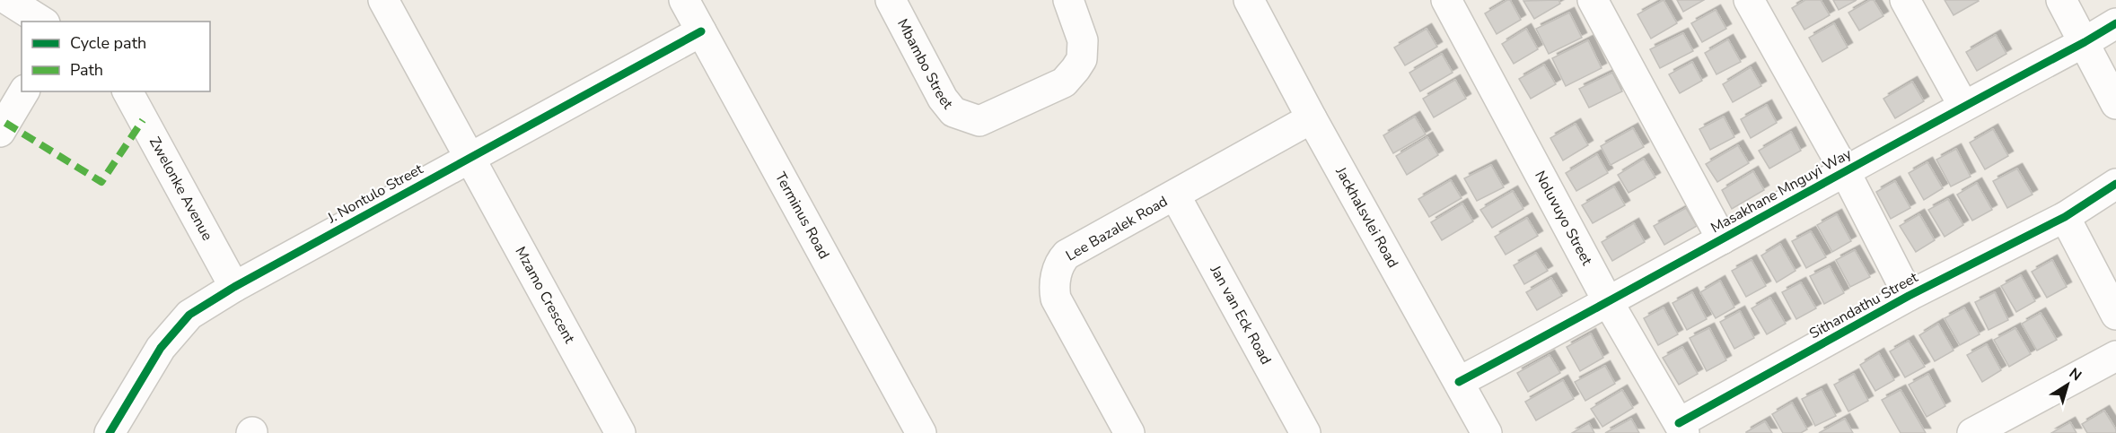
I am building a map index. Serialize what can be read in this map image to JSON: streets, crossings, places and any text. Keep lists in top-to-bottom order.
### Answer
{
  "streets": {
    "street": [
      "Mbambo Street",
      "Zwelonke Avenue",
      "Masakhane Mnguyi Way",
      "J. Nontulo Street",
      "Terminus Road",
      "Jackhalsvlei Road",
      "Noluvuyo Street",
      "Lee Bazalek Road",
      "Mzamo Crescent",
      "Sithandathu Street",
      "Jan van Eck Road"
    ]
  },
  "crossings": [
    ["Zwelonke Avenue", "J. Nontulo Street"],
    ["Masakhane Mnguyi Way", "Jackhalsvlei Road"],
    ["Masakhane Mnguyi Way", "Noluvuyo Street"],
    ["J. Nontulo Street", "Terminus Road"],
    ["J. Nontulo Street", "Mzamo Crescent"],
    ["Jackhalsvlei Road", "Lee Bazalek Road"],
    ["Noluvuyo Street", "Sithandathu Street"],
    ["Lee Bazalek Road", "Jan van Eck Road"]
  ],
  "legend": ["Cycle path", "Path"],
  "north": "top right"
}
